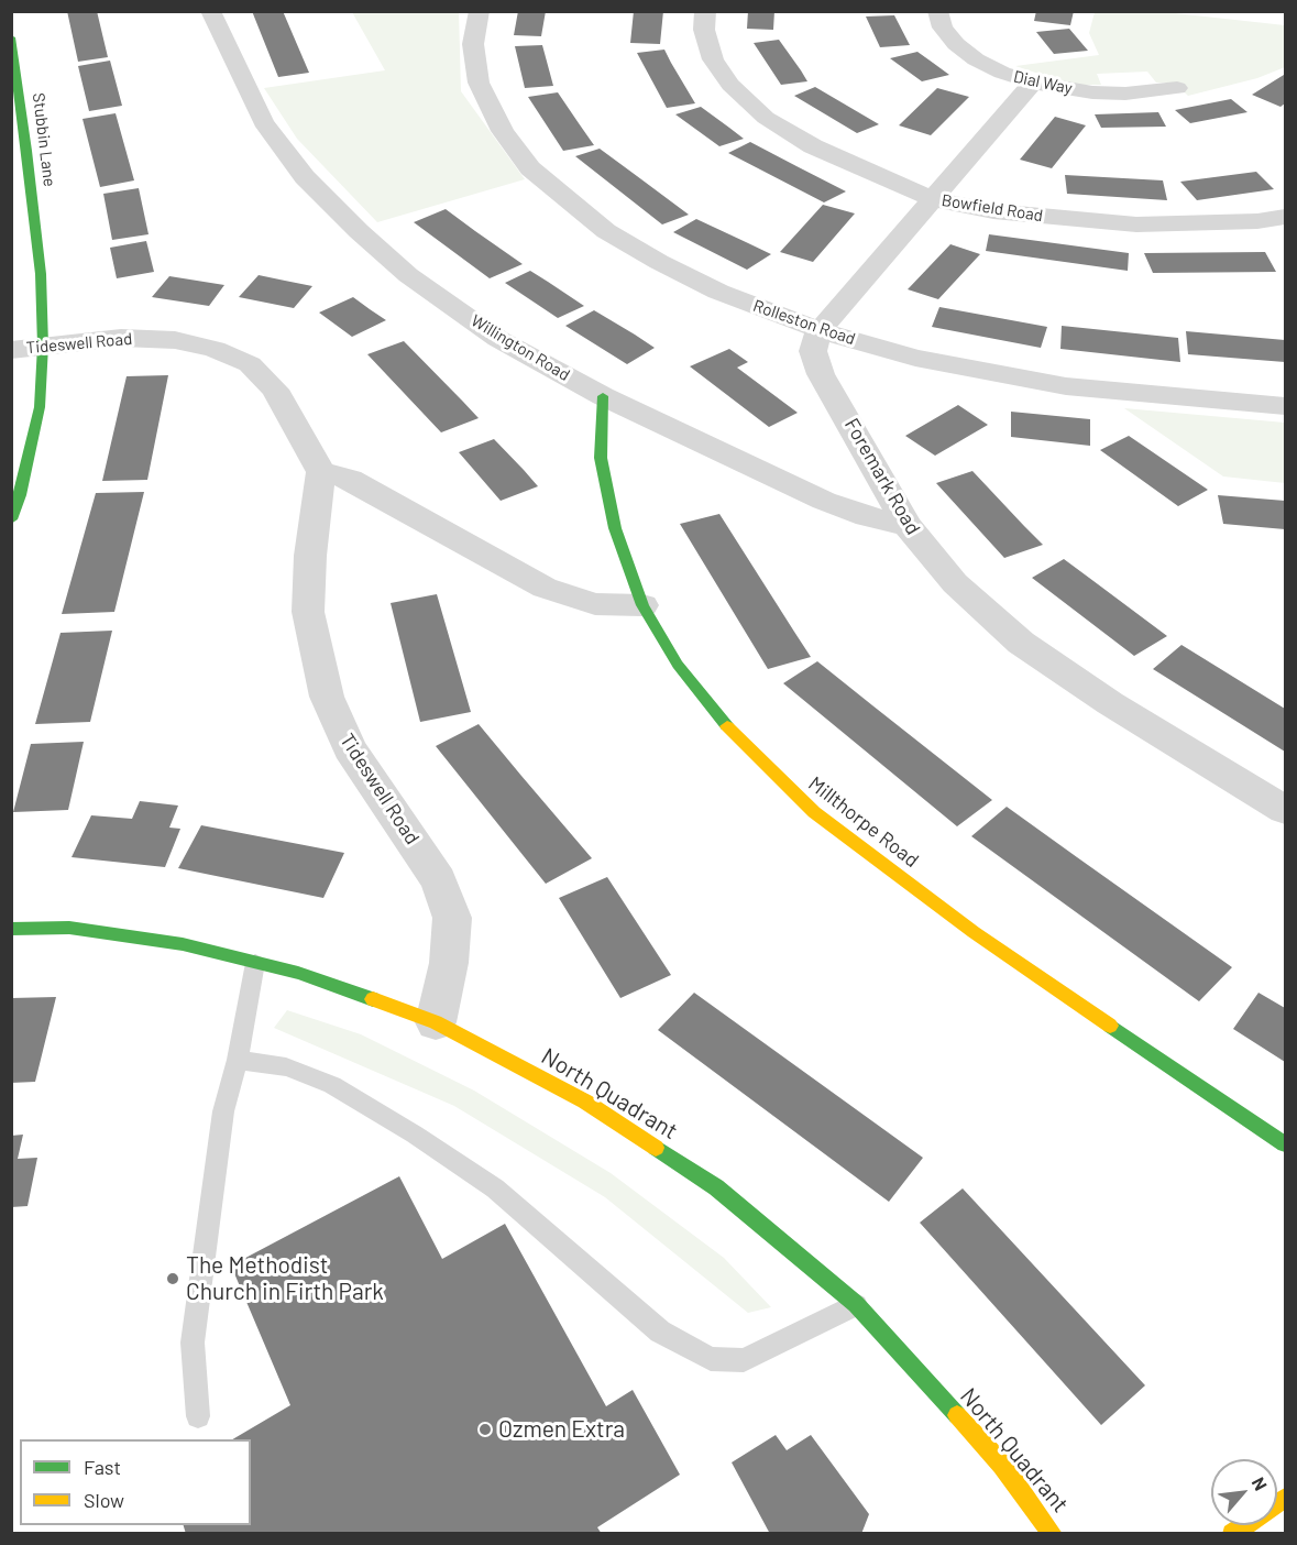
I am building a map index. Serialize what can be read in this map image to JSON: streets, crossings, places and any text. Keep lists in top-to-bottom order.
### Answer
{
  "streets": {
    "street": [
      "Dial Way",
      "Stubbin Lane",
      "Bowfield Road",
      "Rolleston Road",
      "Tideswell Road",
      "Willington Road",
      "Foremark Road",
      "Millthorpe Road",
      "North Quadrant"
    ]
  },
  "crossings": [
    ["Stubbin Lane", "Tideswell Road"],
    ["Rolleston Road", "Foremark Road"],
    ["Tideswell Road", "North Quadrant"],
    ["Willington Road", "Foremark Road"],
    ["Willington Road", "Millthorpe Road"]
  ],
  "places": ["The Methodist Church in Firth Park", "Ozmen Extra"],
  "legend": ["Fast", "Slow"],
  "north": "top right"
}
